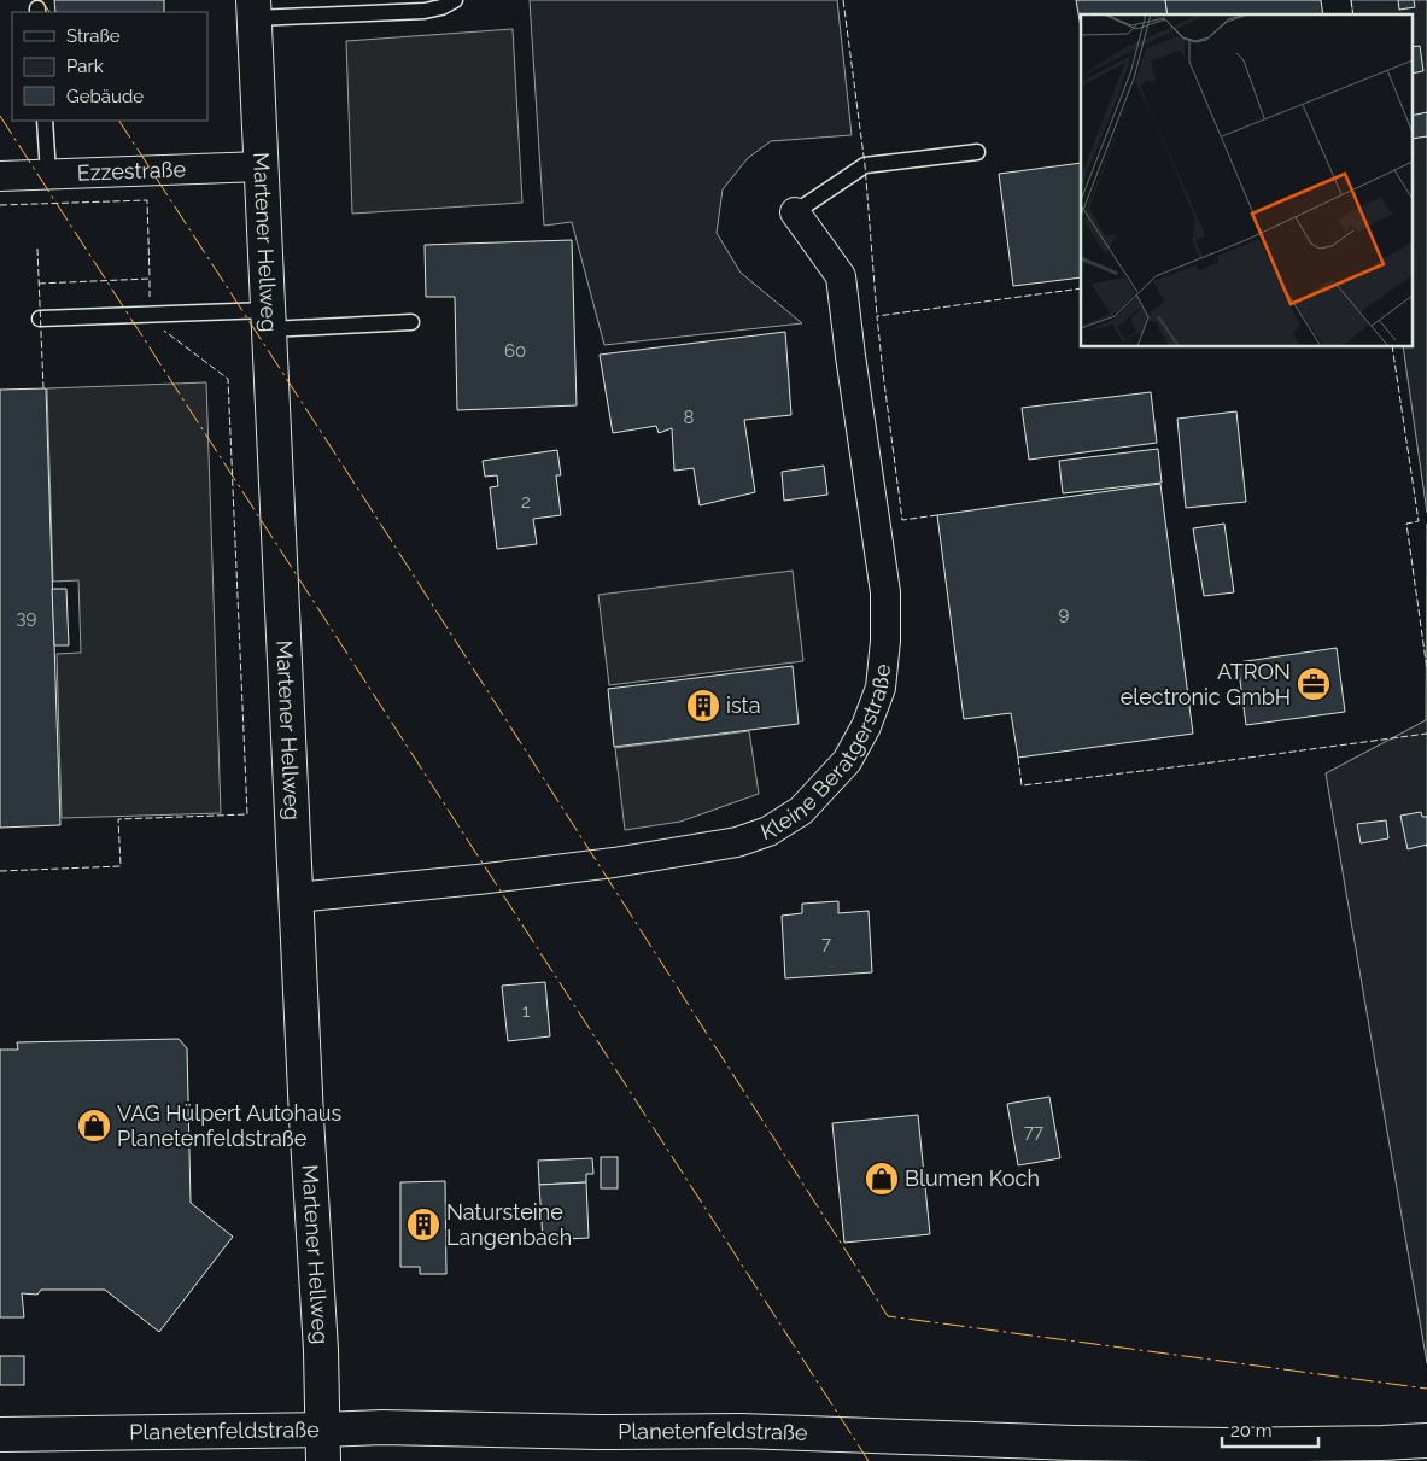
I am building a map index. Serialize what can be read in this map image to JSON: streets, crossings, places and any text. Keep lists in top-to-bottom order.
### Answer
{
  "streets": {
    "street": [
      "Ezzestraße",
      "Martener Hellweg",
      "Kleine Beratgerstraße",
      "Planetenfeldstraße"
    ]
  },
  "crossings": [
    ["Ezzestraße", "Martener Hellweg"],
    ["Martener Hellweg", "Kleine Beratgerstraße"],
    ["Martener Hellweg", "Planetenfeldstraße"]
  ],
  "places": {
    "office": ["ATRON electronic GmbH"],
    "building": ["ista", "Natursteine Langenbach"],
    "shop": ["VAG Hülpert Autohaus Planetenfeldstraße", "Blumen Koch"]
  },
  "house_numbers": [
    "60",
    "8",
    "2",
    "9",
    "39",
    "7",
    "1",
    "77"
  ],
  "legend": ["Straße", "Park", "Gebäude"],
  "scale_bar": "20 m"
}
